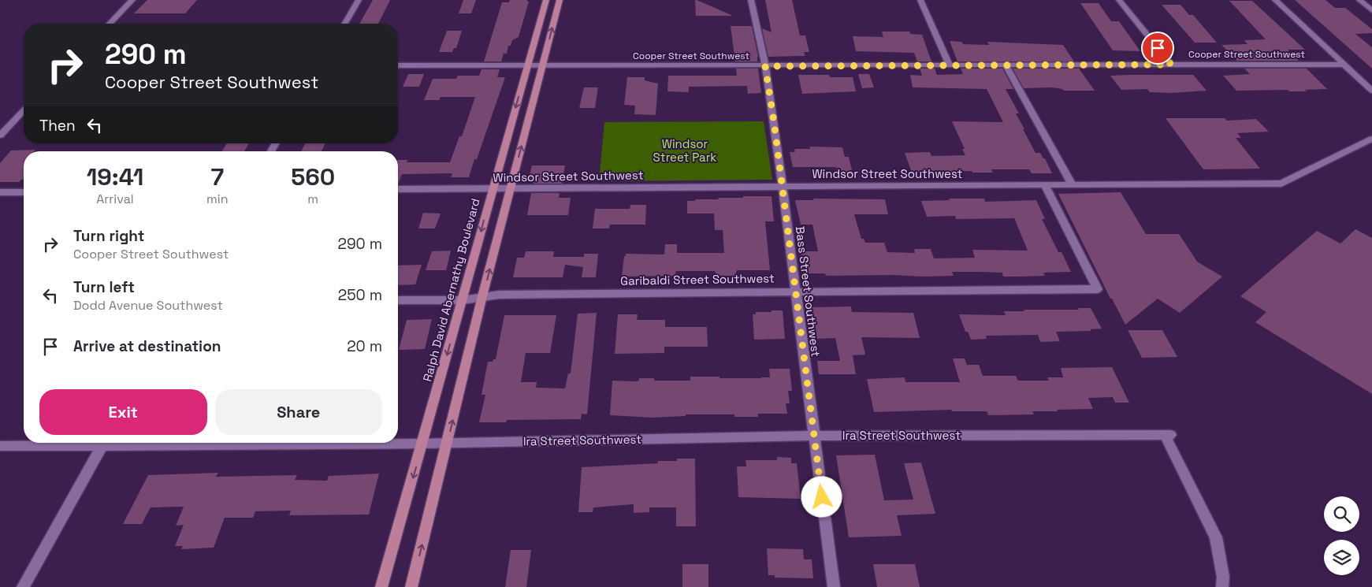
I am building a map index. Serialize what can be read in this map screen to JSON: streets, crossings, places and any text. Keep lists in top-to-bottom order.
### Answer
{
  "streets": {
    "main road": ["Ralph David Abernathy Boulevard"],
    "street": [
      "Cooper Street Southwest",
      "Windsor Street Southwest",
      "Garibaldi Street Southwest",
      "Bass Street Southwest",
      "Ira Street Southwest"
    ]
  },
  "crossings": [
    ["Cooper Street Southwest", "Ralph David Abernathy Boulevard"],
    ["Cooper Street Southwest", "Bass Street Southwest"],
    ["Windsor Street Southwest", "Garibaldi Street Southwest"],
    ["Windsor Street Southwest", "Ralph David Abernathy Boulevard"],
    ["Windsor Street Southwest", "Bass Street Southwest"],
    ["Garibaldi Street Southwest", "Ralph David Abernathy Boulevard"],
    ["Garibaldi Street Southwest", "Bass Street Southwest"],
    ["Ralph David Abernathy Boulevard", "Ira Street Southwest"],
    ["Bass Street Southwest", "Ira Street Southwest"]
  ],
  "parks": ["Windsor Street Park"],
  "page": {
    "turn": ["290 m", "Cooper Street Southwest"],
    "then": "Then",
    "eta": [
      "19:41",
      "Arrival",
      "7",
      "min",
      "560",
      "m"
    ],
    "list": [
      {
        "name": "Turn right",
        "note": "Cooper Street Southwest",
        "value": "290 m"
      },
      {
        "name": "Turn left",
        "note": "Dodd Avenue Southwest",
        "value": "250 m"
      },
      {
        "name": "Arrive at destination",
        "value": "20 m"
      }
    ],
    "buttons": ["Exit", "Share"]
  }
}
